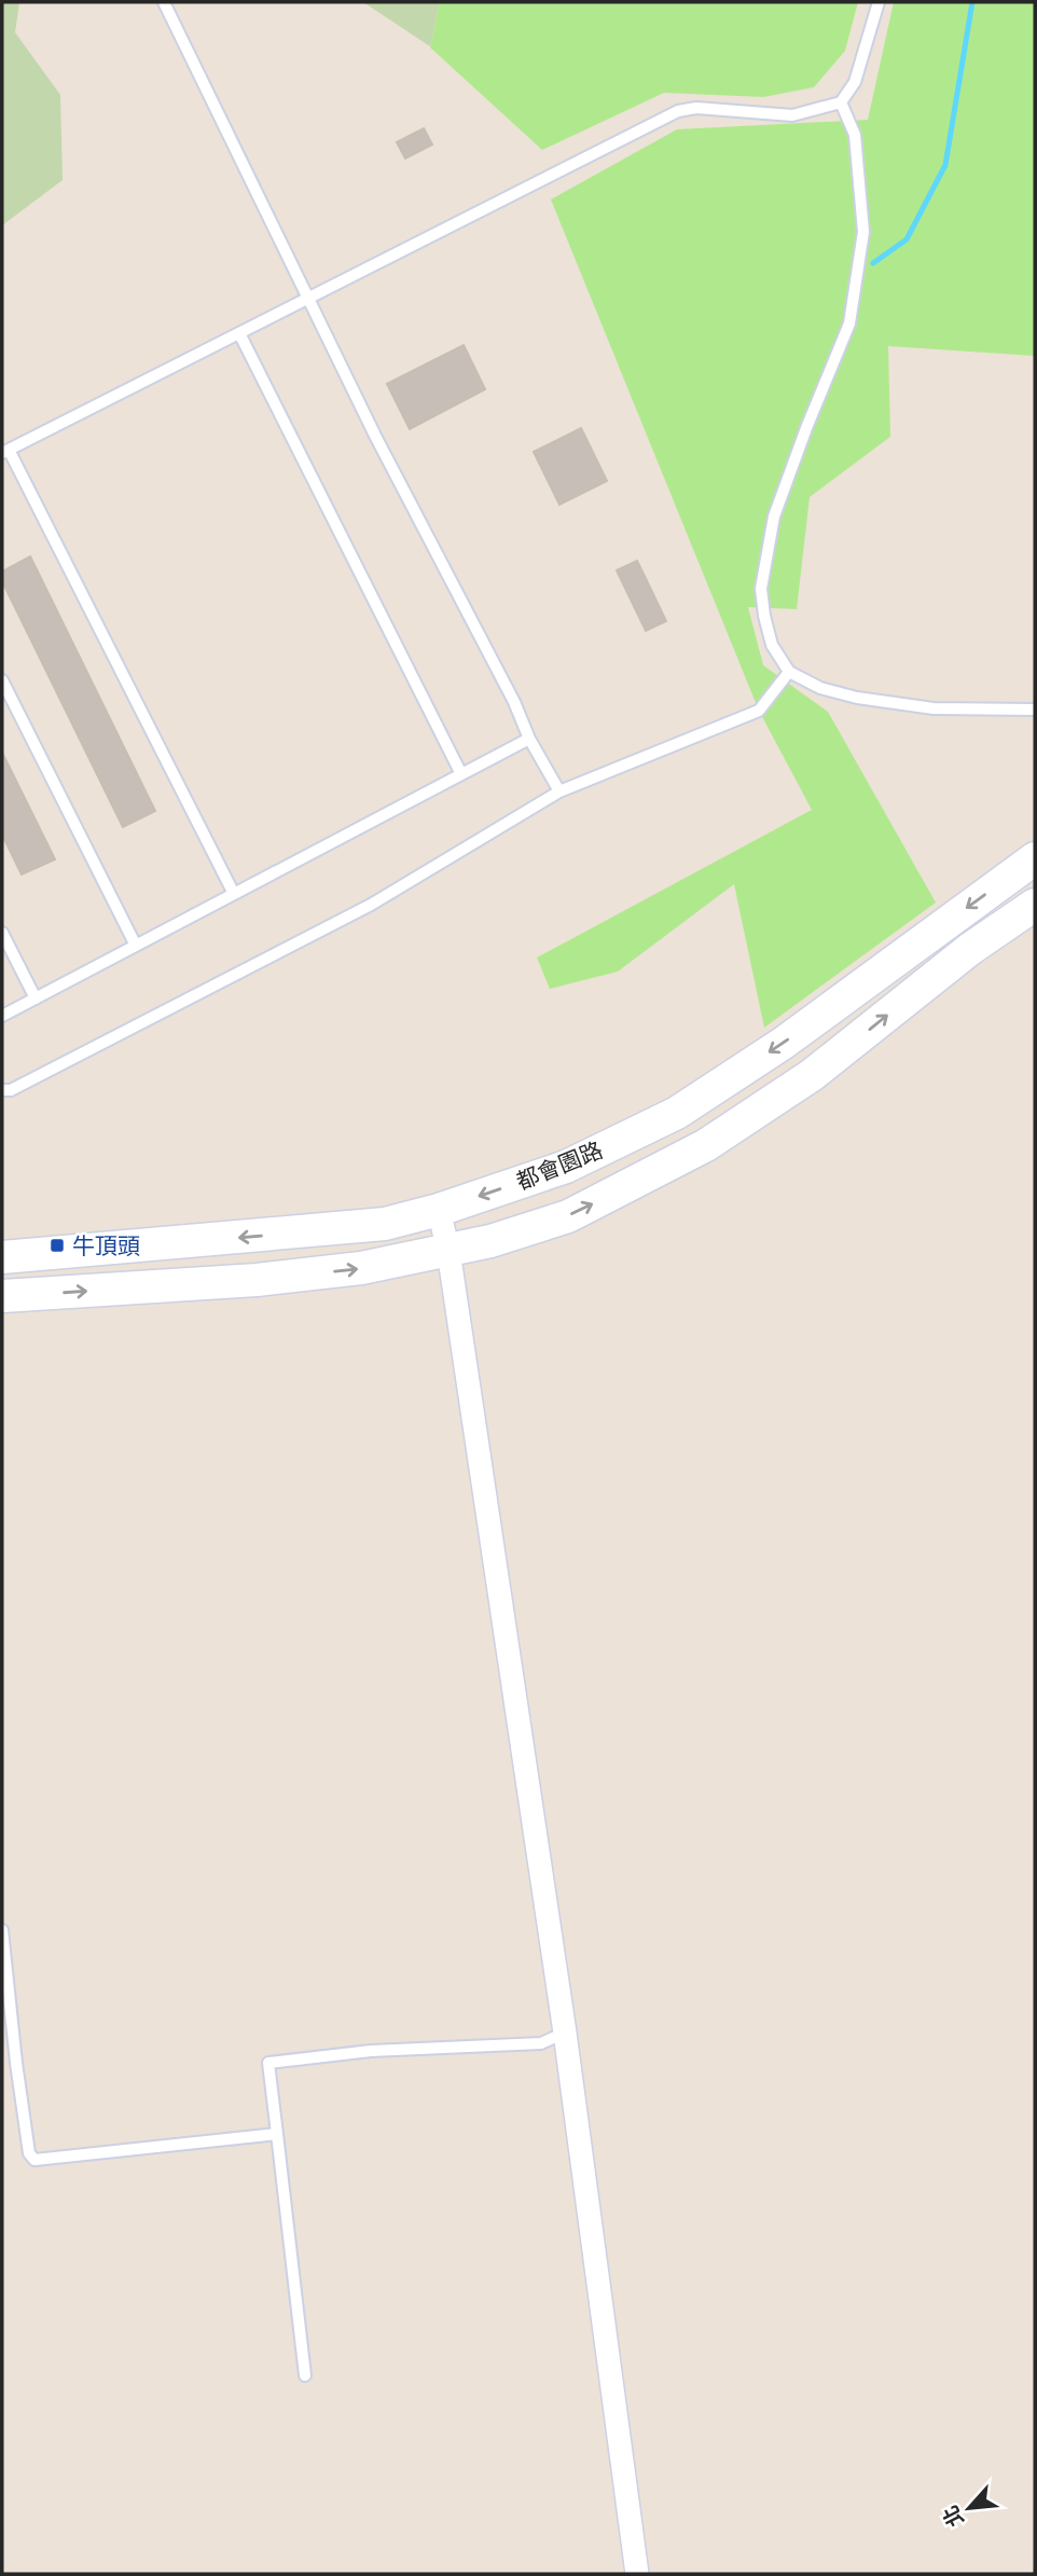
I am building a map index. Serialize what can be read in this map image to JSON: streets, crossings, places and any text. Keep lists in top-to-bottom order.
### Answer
{
  "streets": {
    "street": ["都會園路"]
  },
  "places": {
    "transit": ["牛頂頭"]
  },
  "north": "bottom left"
}
